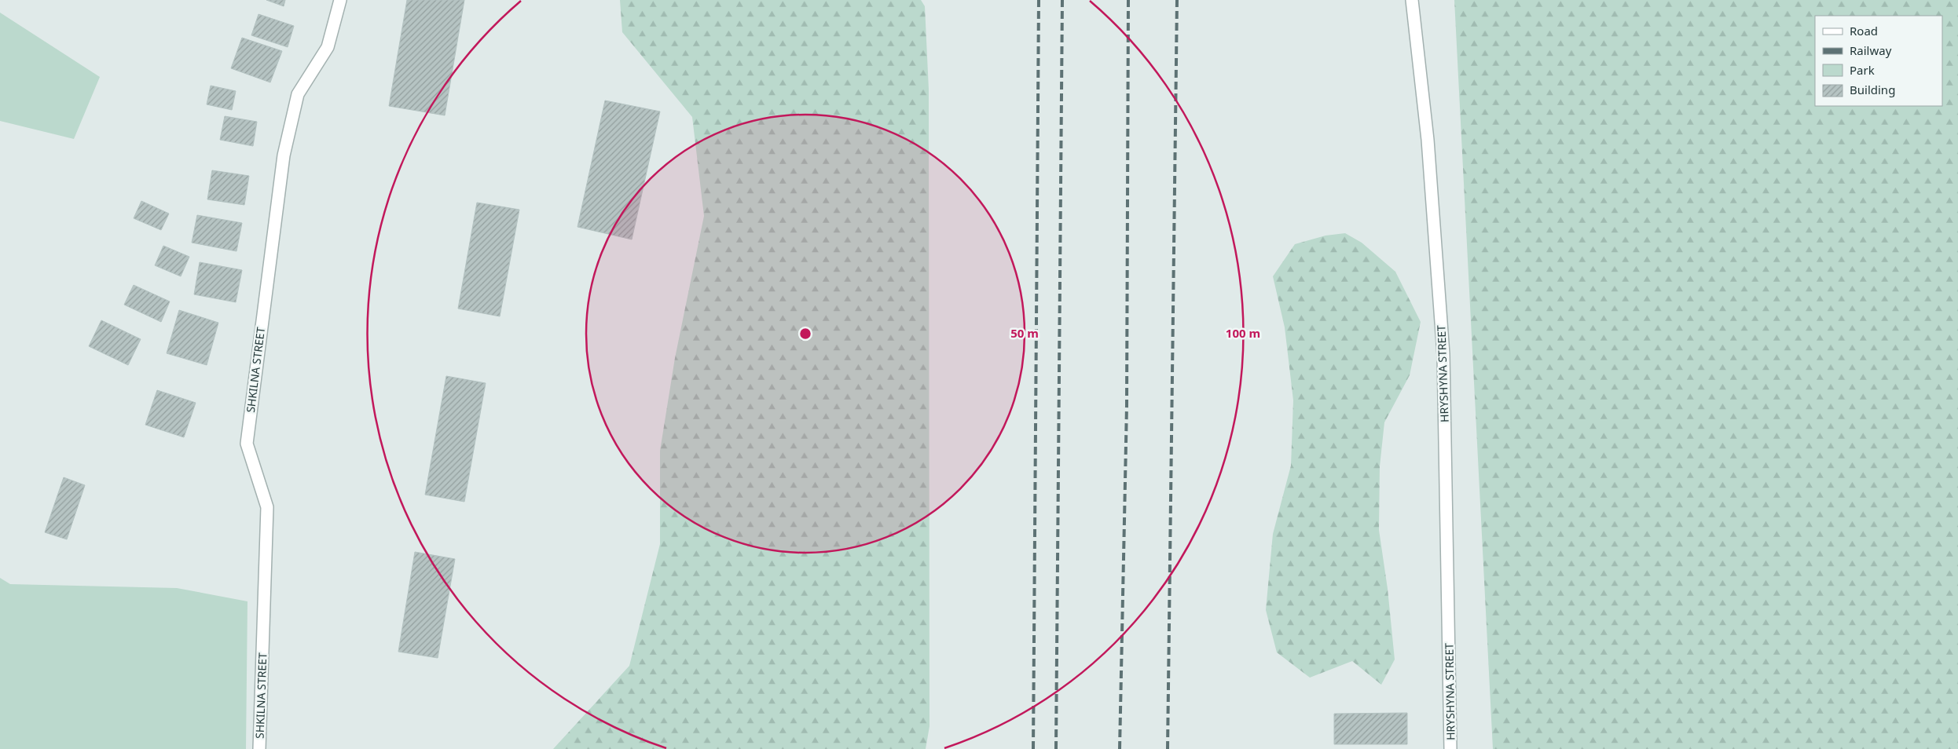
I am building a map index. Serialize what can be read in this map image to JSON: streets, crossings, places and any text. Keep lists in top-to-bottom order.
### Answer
{
  "streets": {
    "street": ["SHKILNA STREET", "HRYSHYNA STREET"]
  },
  "legend": [
    "Road",
    "Railway",
    "Park",
    "Building"
  ],
  "rings": ["50 m", "100 m"]
}
